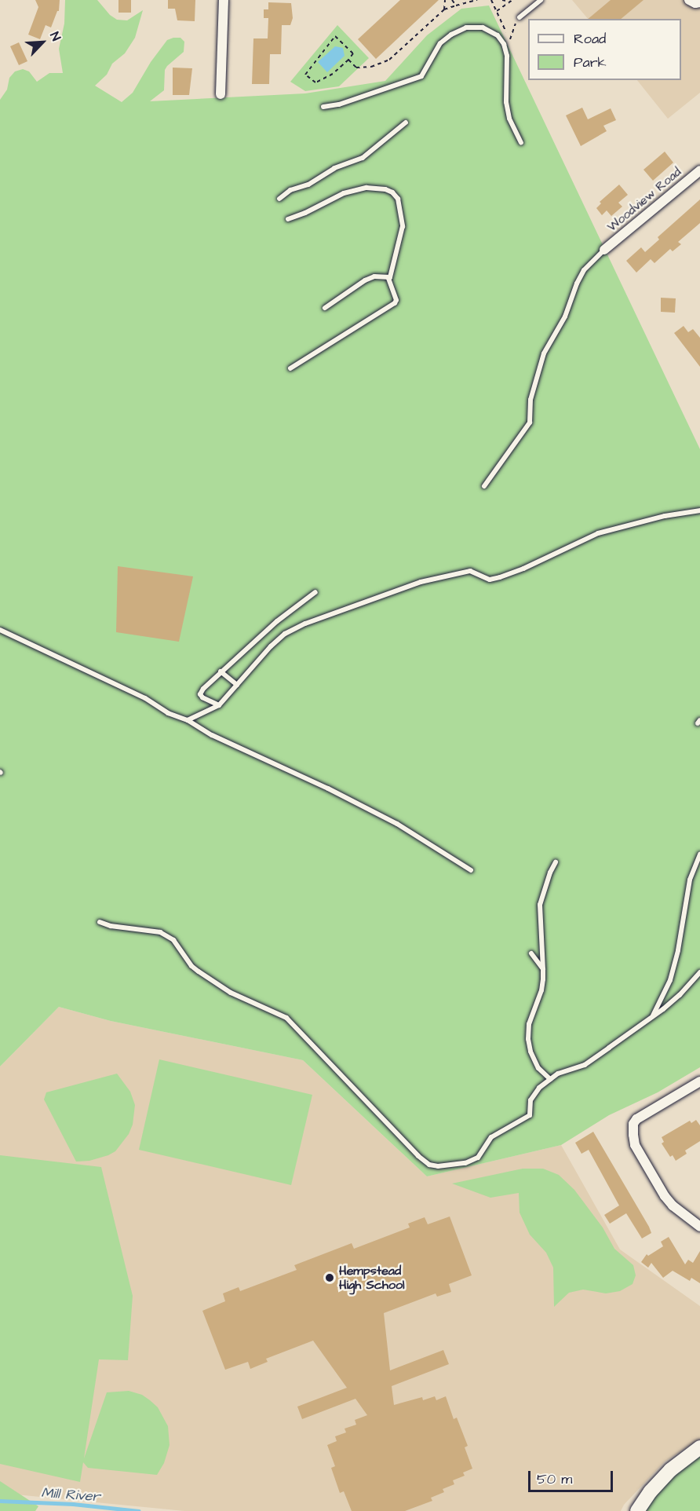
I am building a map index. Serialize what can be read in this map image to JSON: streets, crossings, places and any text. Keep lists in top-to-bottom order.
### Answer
{
  "streets": {
    "street": ["Woodview Road"]
  },
  "water": ["Mill River"],
  "places": ["Hempstead High School"],
  "legend": ["Road", "Park"],
  "scale_bar": "50 m",
  "north": "top right"
}
